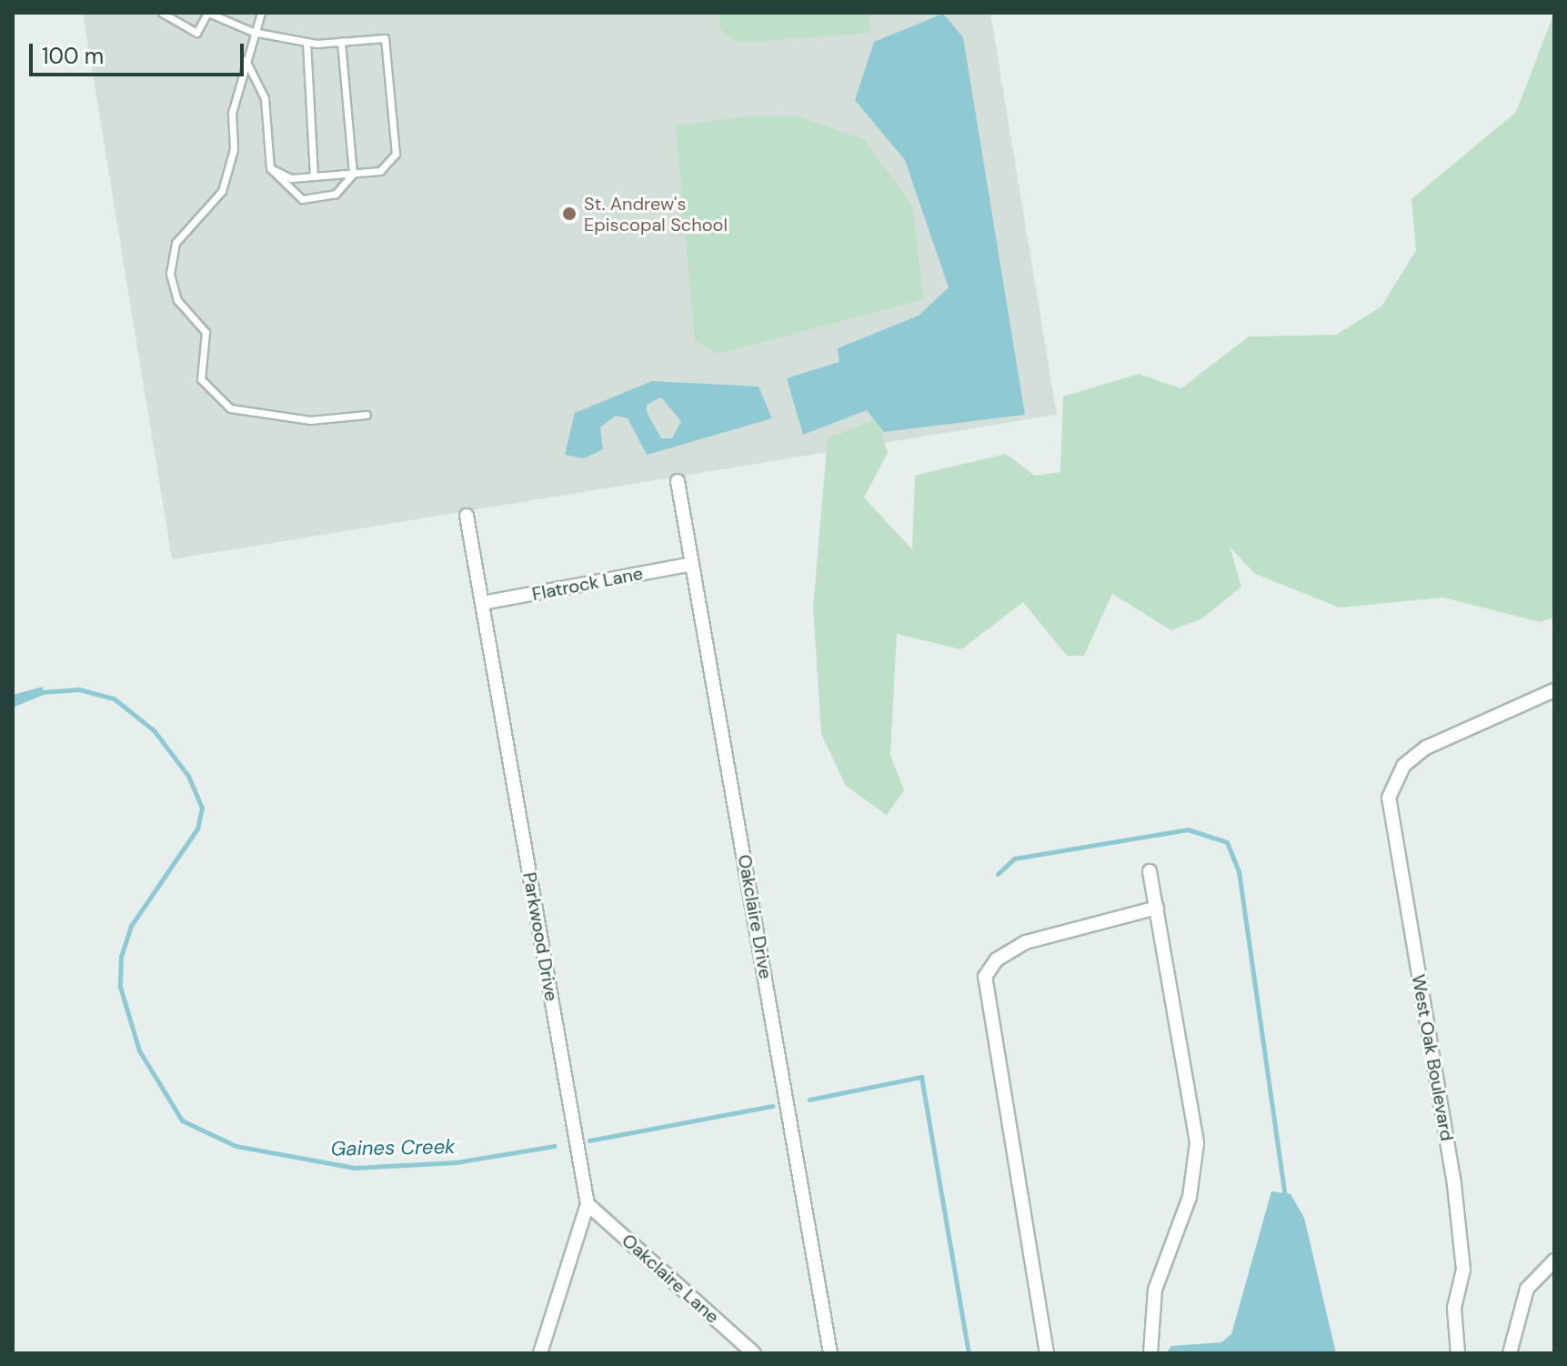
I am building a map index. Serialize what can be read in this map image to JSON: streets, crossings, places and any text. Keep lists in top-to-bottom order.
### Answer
{
  "streets": {
    "street": [
      "Flatrock Lane",
      "Oakclaire Drive",
      "Parkwood Drive",
      "West Oak Boulevard",
      "Oakclaire Lane"
    ]
  },
  "crossings": [
    ["Flatrock Lane", "Oakclaire Drive"],
    ["Flatrock Lane", "Parkwood Drive"],
    ["Parkwood Drive", "Oakclaire Lane"]
  ],
  "water": ["Gaines Creek"],
  "places": ["St. Andrew's Episcopal School"],
  "scale_bar": "100 m"
}
